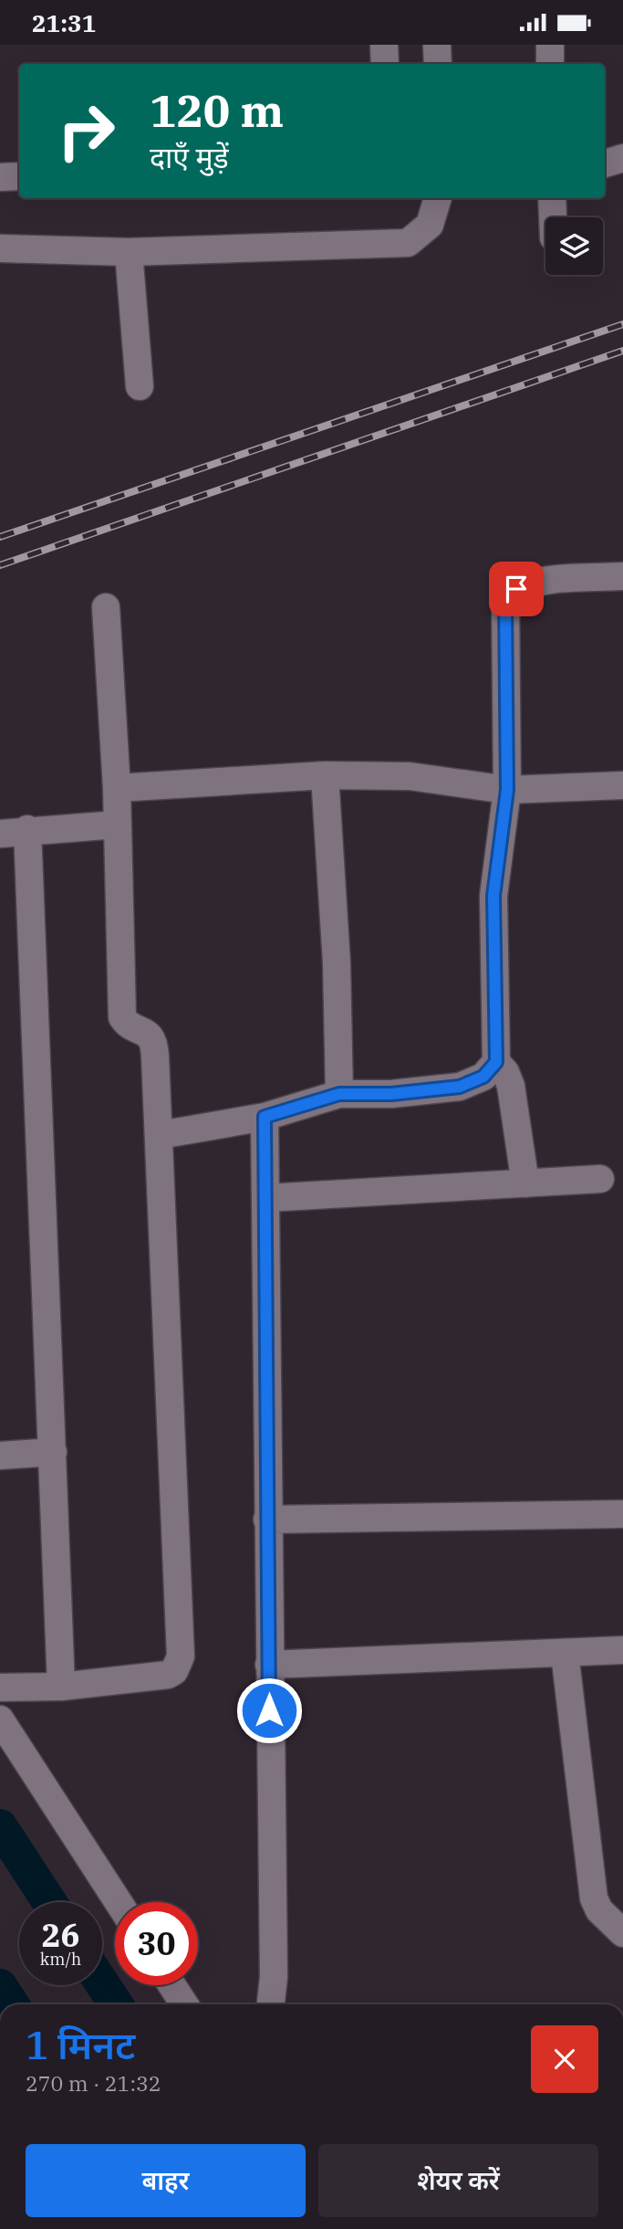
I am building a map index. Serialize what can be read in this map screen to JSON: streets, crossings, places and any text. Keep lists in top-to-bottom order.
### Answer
{
  "page": {
    "status": "21:31",
    "turn": ["120 m", "दाएँ मुड़ें"],
    "speed": "26 km/h",
    "limit": "30",
    "heading": ["1 मिनट", "270 m · 21:32"],
    "buttons": ["बाहर", "शेयर करें"]
  }
}
